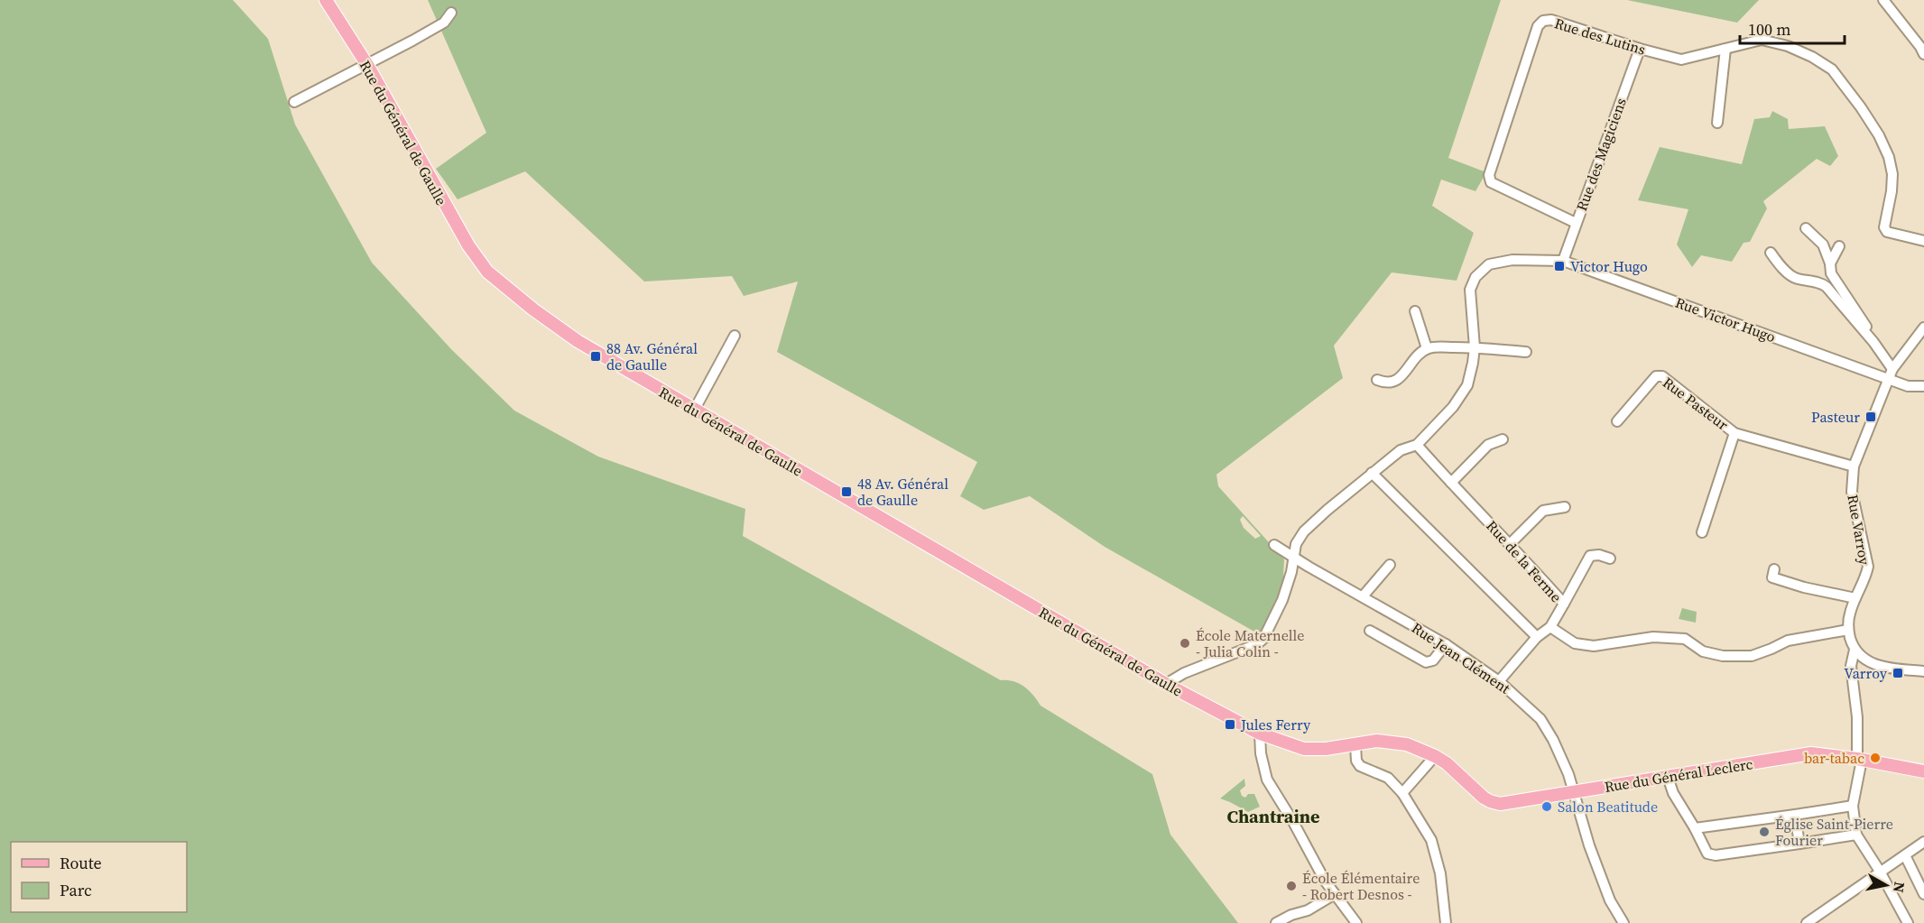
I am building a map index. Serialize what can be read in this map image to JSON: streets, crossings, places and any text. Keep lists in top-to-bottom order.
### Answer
{
  "streets": {
    "main road": ["Rue du Général de Gaulle", "Rue du Général Leclerc"],
    "street": [
      "Rue des Lutins",
      "Rue des Magiciens",
      "Rue Victor Hugo",
      "Rue Pasteur",
      "Rue Varroy",
      "Rue de la Ferme",
      "Rue Jean Clément"
    ]
  },
  "crossings": [
    ["Rue des Lutins", "Rue des Magiciens"],
    ["Rue du Général de Gaulle", "Rue du Général Leclerc"],
    ["Rue des Magiciens", "Rue Victor Hugo"],
    ["Rue Victor Hugo", "Rue Varroy"],
    ["Rue Victor Hugo", "Rue de la Ferme"],
    ["Rue Pasteur", "Rue Varroy"],
    ["Rue de la Ferme", "Rue Jean Clément"],
    ["Rue Jean Clément", "Rue du Général Leclerc"]
  ],
  "districts": ["Chantraine"],
  "places": {
    "transit": [
      "Victor Hugo",
      "88 Av. Général de Gaulle",
      "Pasteur",
      "48 Av. Général de Gaulle",
      "Varroy",
      "Jules Ferry"
    ],
    "other": [
      "École Maternelle - Julia Colin -",
      "bar-tabac",
      "Salon Beatitude",
      "Église Saint-Pierre Fourier",
      "École Élémentaire - Robert Desnos -"
    ]
  },
  "legend": ["Route", "Parc"],
  "scale_bar": "100 m",
  "north": "right"
}
